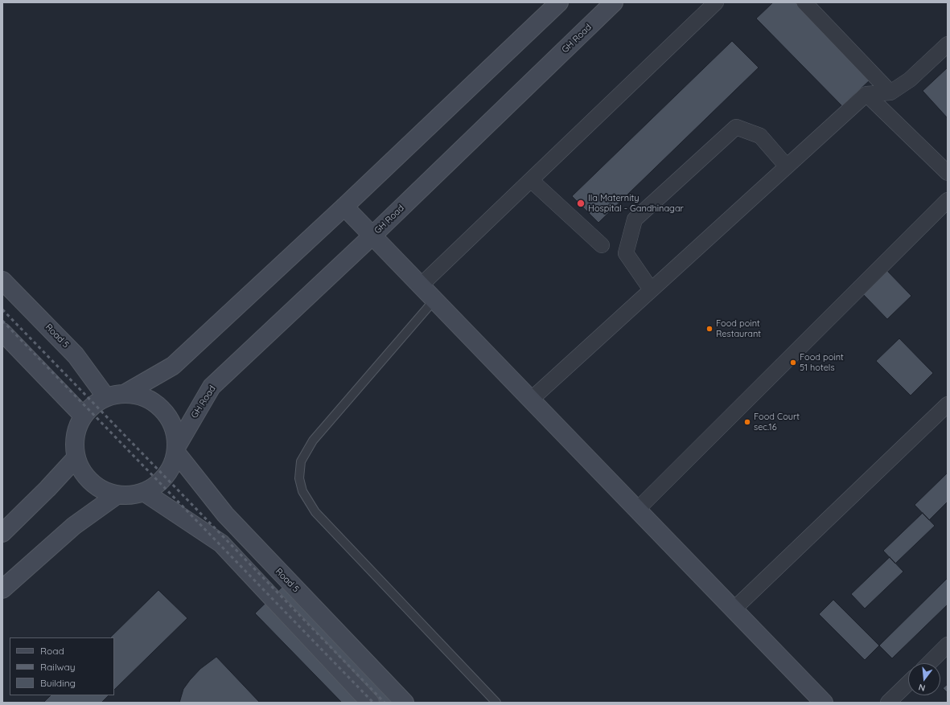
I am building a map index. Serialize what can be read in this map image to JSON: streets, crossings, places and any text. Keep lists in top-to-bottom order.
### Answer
{
  "streets": {
    "main road": ["GH Road", "Road 5"]
  },
  "crossings": [
    ["GH Road", "Road 5"]
  ],
  "places": [
    "Ila Maternity Hospital - Gandhinagar",
    "Food point Restaurant",
    "Food point 51 hotels",
    "Food Court sec.16"
  ],
  "legend": ["Road", "Railway", "Building"],
  "north": "bottom"
}
